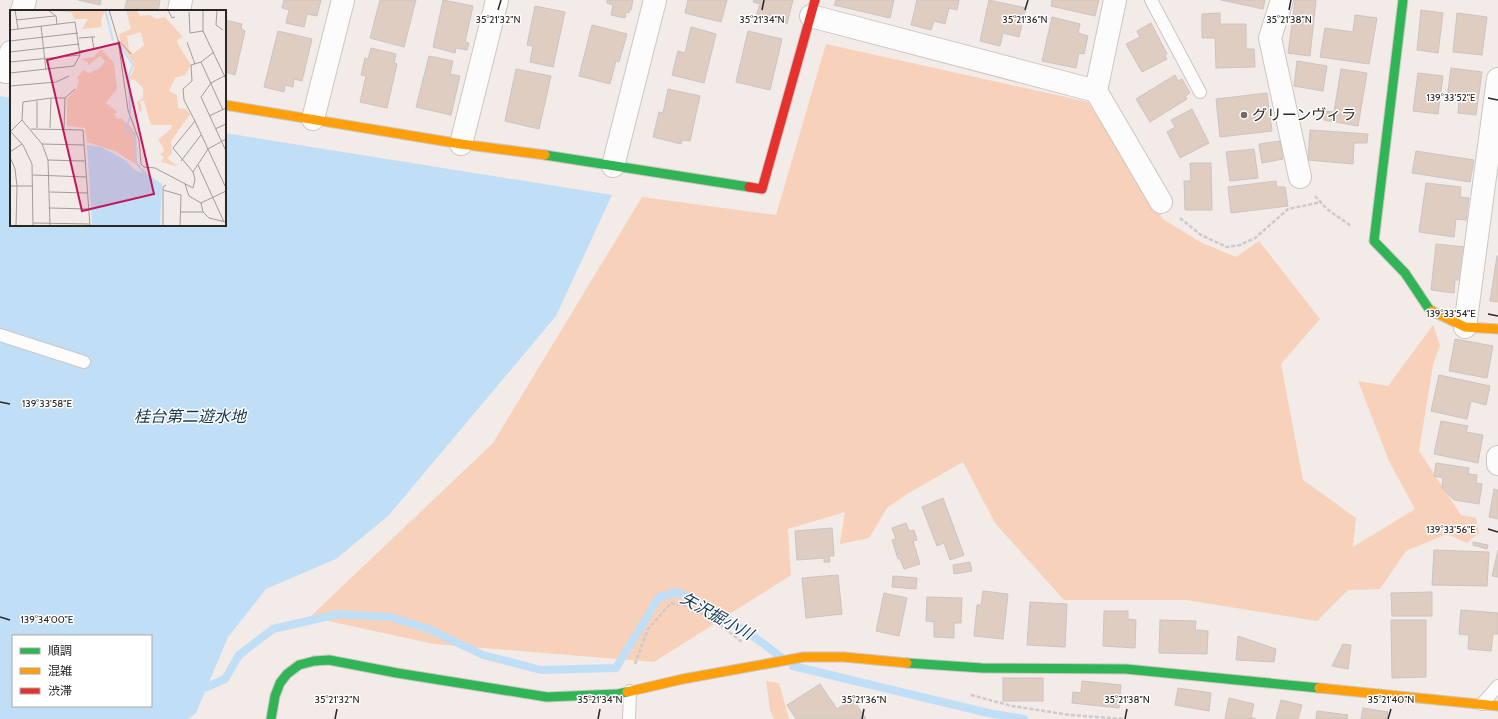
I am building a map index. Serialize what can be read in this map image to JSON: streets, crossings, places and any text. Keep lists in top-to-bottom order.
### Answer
{
  "water": ["桂台第二遊水地", "矢沢掘小川"],
  "places": ["グリーンヴィラ"],
  "legend": ["順調", "混雑", "渋滞"],
  "coordinates": [
    "35°21'32\"N",
    "35°21'34\"N",
    "35°21'36\"N",
    "35°21'38\"N",
    "139°33'52\"E",
    "139°33'54\"E",
    "139°33'58\"E",
    "139°33'56\"E",
    "139°34'00\"E",
    "35°21'40\"N"
  ]
}
